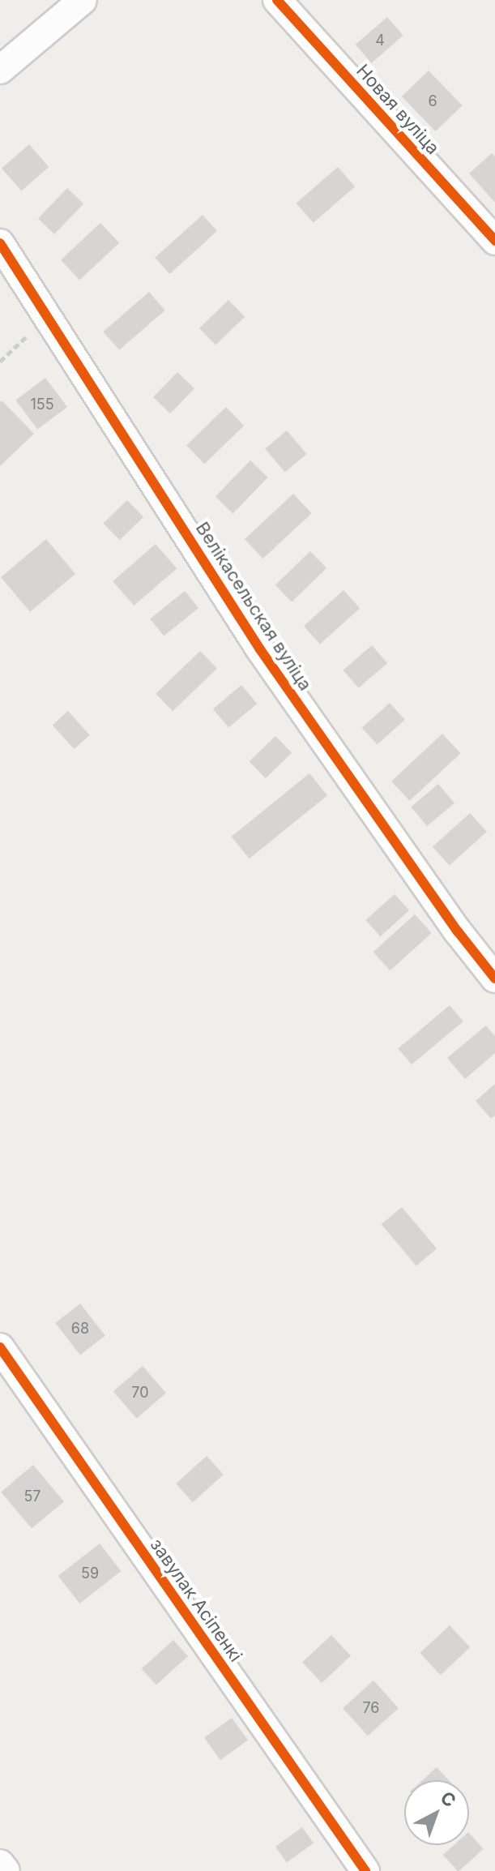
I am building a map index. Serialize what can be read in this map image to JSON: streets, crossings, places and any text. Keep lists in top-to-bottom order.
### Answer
{
  "streets": {
    "street": ["Новая вуліца", "Велікасельская вуліца", "завулак Асіпенкі"]
  },
  "house_numbers": [
    "4",
    "6",
    "155",
    "68",
    "70",
    "57",
    "59",
    "76"
  ],
  "north": "top right"
}
